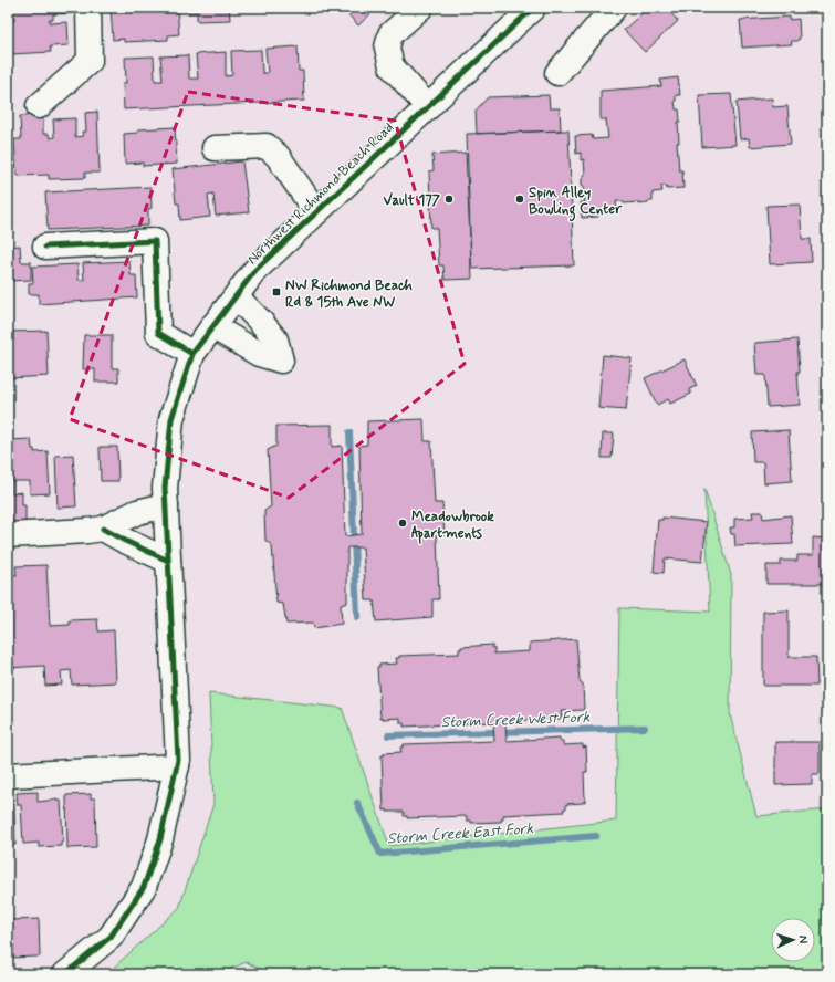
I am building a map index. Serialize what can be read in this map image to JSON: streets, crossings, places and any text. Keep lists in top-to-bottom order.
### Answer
{
  "streets": {
    "main road": ["Northwest Richmond Beach Road"]
  },
  "water": ["Storm Creek West Fork", "Storm Creek East Fork"],
  "places": {
    "other": ["Vault 177", "Spin Alley Bowling Center", "Meadowbrook Apartments"],
    "transit": ["NW Richmond Beach Rd & 15th Ave NW"]
  },
  "north": "right"
}
